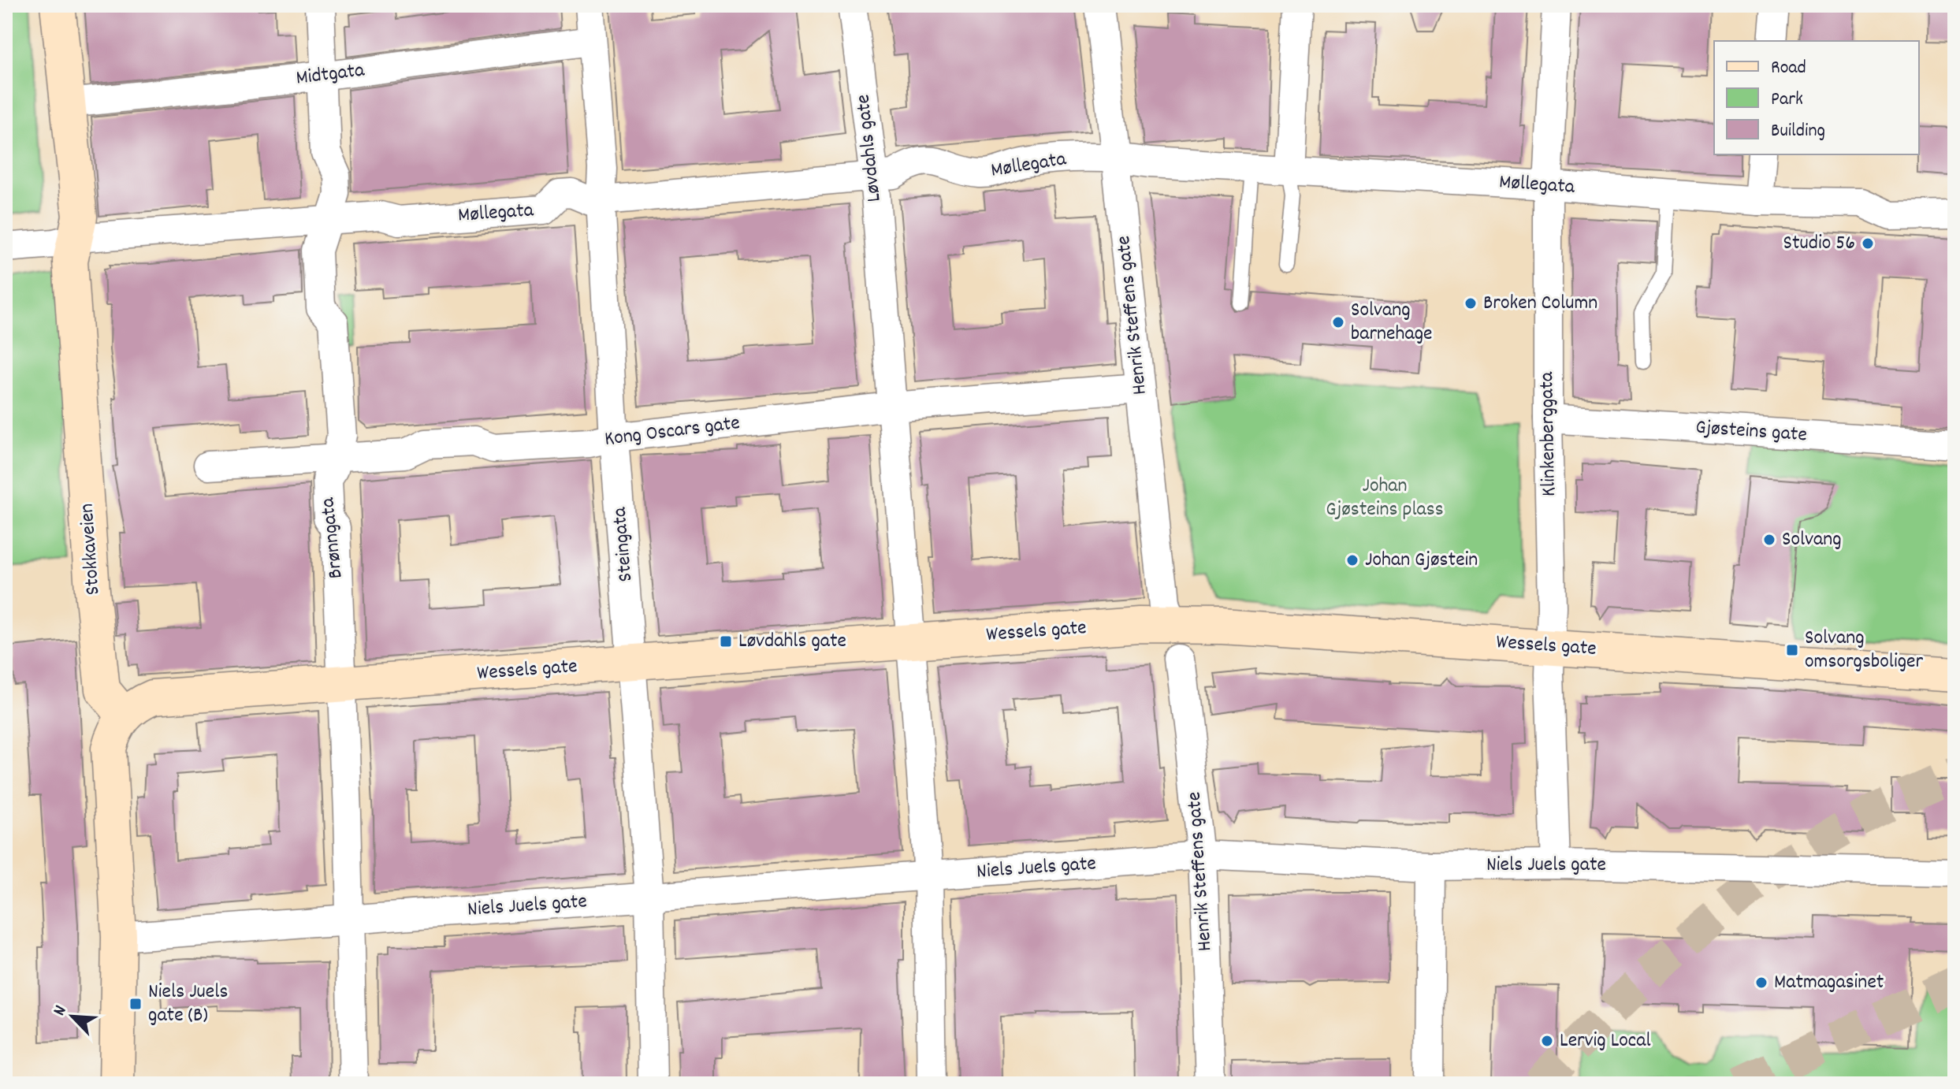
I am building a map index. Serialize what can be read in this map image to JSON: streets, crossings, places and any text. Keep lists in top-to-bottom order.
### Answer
{
  "streets": {
    "main road": ["Stokkaveien", "Wessels gate"],
    "street": [
      "Midtgata",
      "Løvdahls gate",
      "Møllegata",
      "Henrik Steffens gate",
      "Kong Oscars gate",
      "Gjøsteins gate",
      "Klinkenberggata",
      "Brønngata",
      "Steingata",
      "Niels Juels gate"
    ]
  },
  "crossings": [
    ["Midtgata", "Brønngata"],
    ["Midtgata", "Steingata"],
    ["Midtgata", "Stokkaveien"],
    ["Løvdahls gate", "Møllegata"],
    ["Løvdahls gate", "Kong Oscars gate"],
    ["Løvdahls gate", "Wessels gate"],
    ["Løvdahls gate", "Niels Juels gate"],
    ["Møllegata", "Henrik Steffens gate"],
    ["Møllegata", "Klinkenberggata"],
    ["Møllegata", "Brønngata"],
    ["Møllegata", "Steingata"],
    ["Møllegata", "Stokkaveien"],
    ["Henrik Steffens gate", "Kong Oscars gate"],
    ["Henrik Steffens gate", "Wessels gate"],
    ["Henrik Steffens gate", "Niels Juels gate"],
    ["Kong Oscars gate", "Brønngata"],
    ["Kong Oscars gate", "Steingata"],
    ["Gjøsteins gate", "Klinkenberggata"],
    ["Klinkenberggata", "Wessels gate"],
    ["Klinkenberggata", "Niels Juels gate"],
    ["Brønngata", "Wessels gate"],
    ["Brønngata", "Niels Juels gate"],
    ["Steingata", "Wessels gate"],
    ["Steingata", "Niels Juels gate"],
    ["Stokkaveien", "Wessels gate"]
  ],
  "parks": ["Johan Gjøsteins plass"],
  "places": {
    "other": [
      "Studio 56",
      "Broken Column",
      "Solvang barnehage",
      "Solvang",
      "Johan Gjøstein",
      "Matmagasinet",
      "Lervig Local"
    ],
    "transit": ["Løvdahls gate", "Solvang omsorgsboliger", "Niels Juels gate (B)"]
  },
  "legend": ["Road", "Park", "Building"],
  "north": "top left"
}
